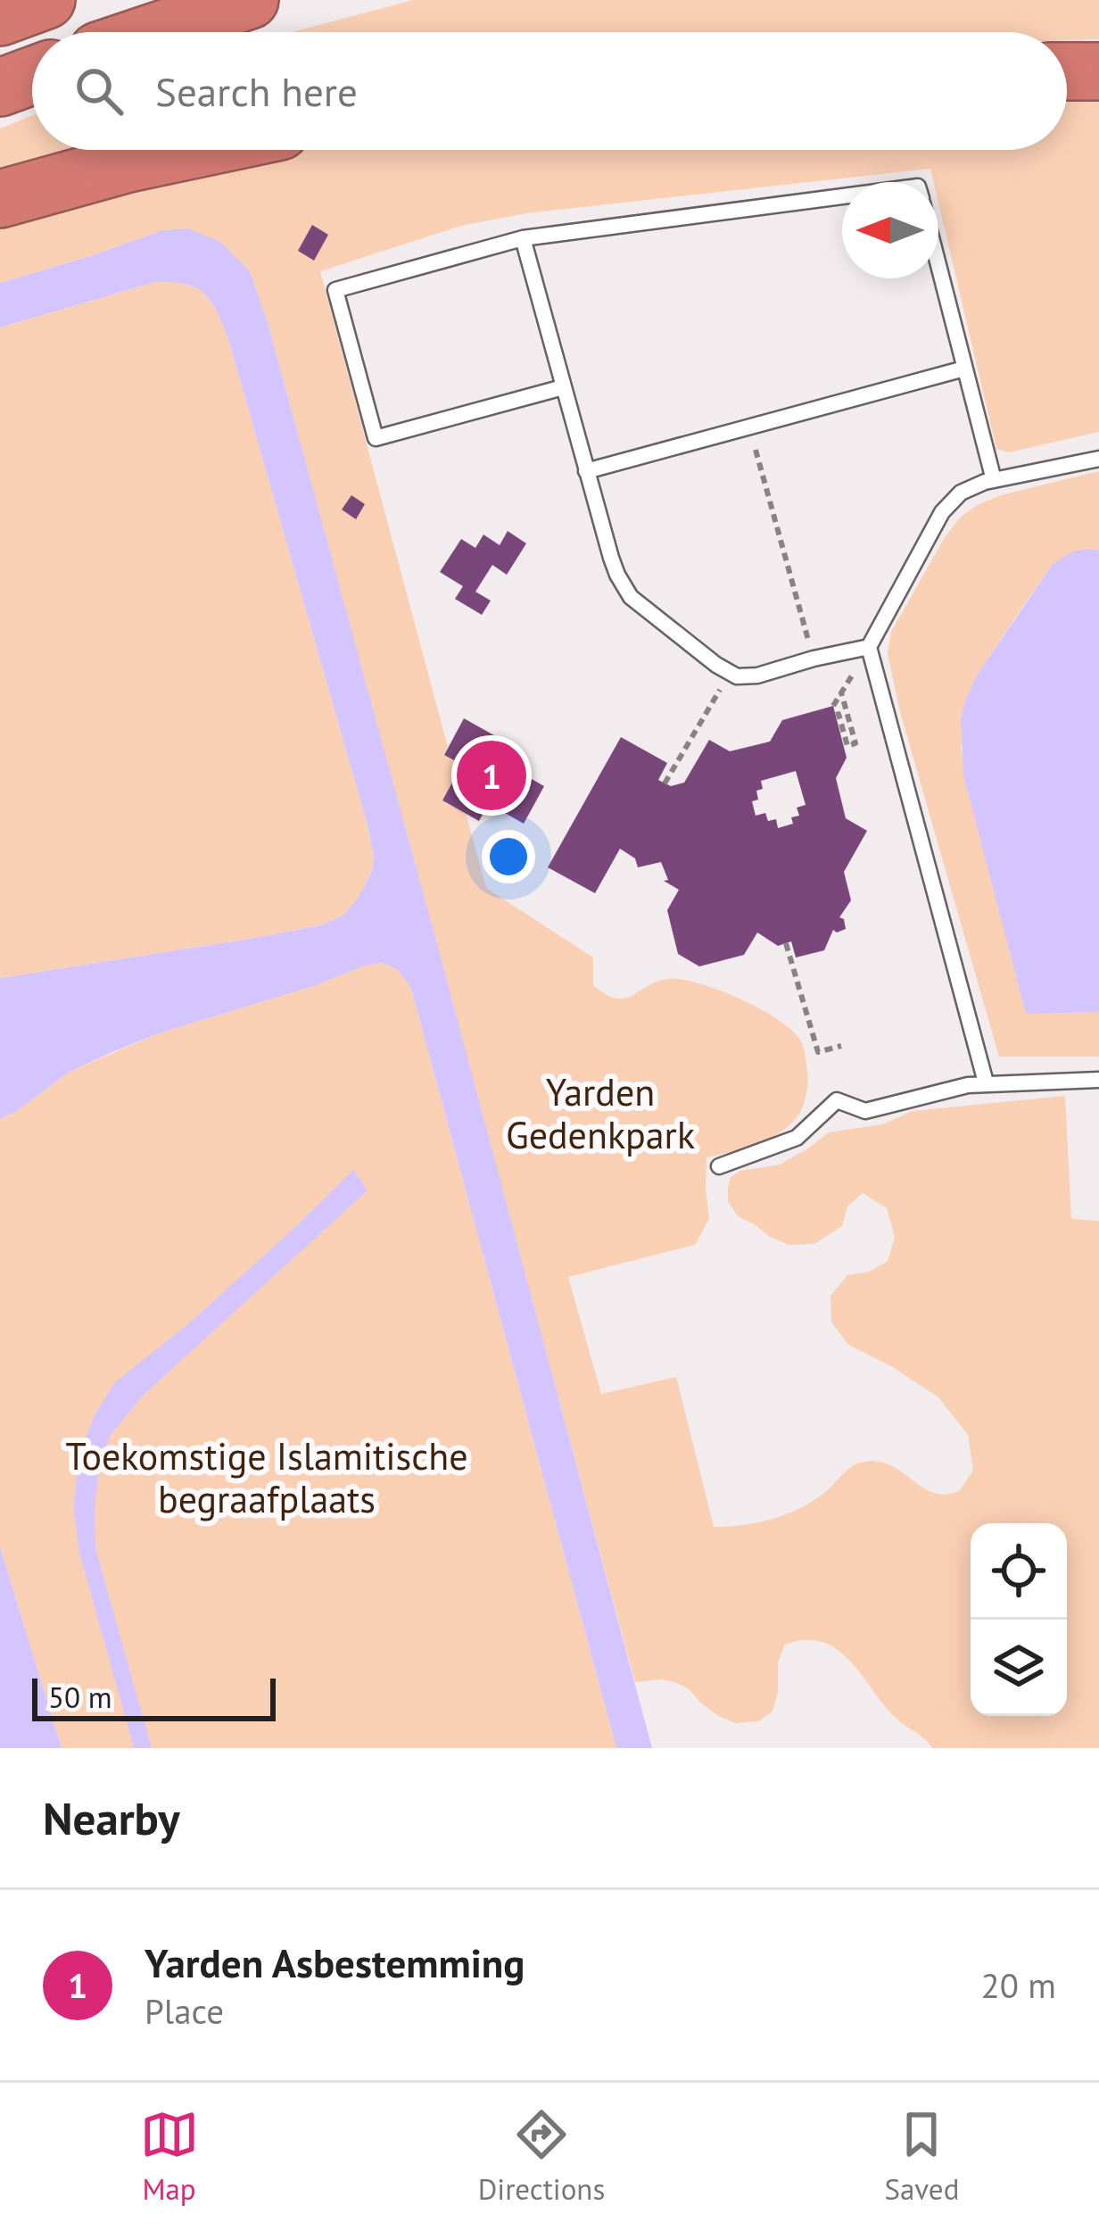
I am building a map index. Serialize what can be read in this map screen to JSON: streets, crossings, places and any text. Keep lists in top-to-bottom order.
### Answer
{
  "parks": ["Yarden Gedenkpark", "Toekomstige Islamitische begraafplaats"],
  "scale_bar": "50 m",
  "north": "left",
  "page": {
    "search": "Search here",
    "pins": "1",
    "scale": "50 m",
    "heading": "Nearby",
    "list": [
      {
        "mark": "1",
        "name": "Yarden Asbestemming",
        "note": "Place",
        "value": "20 m"
      }
    ],
    "nav": ["Map", "Directions", "Saved"]
  }
}
